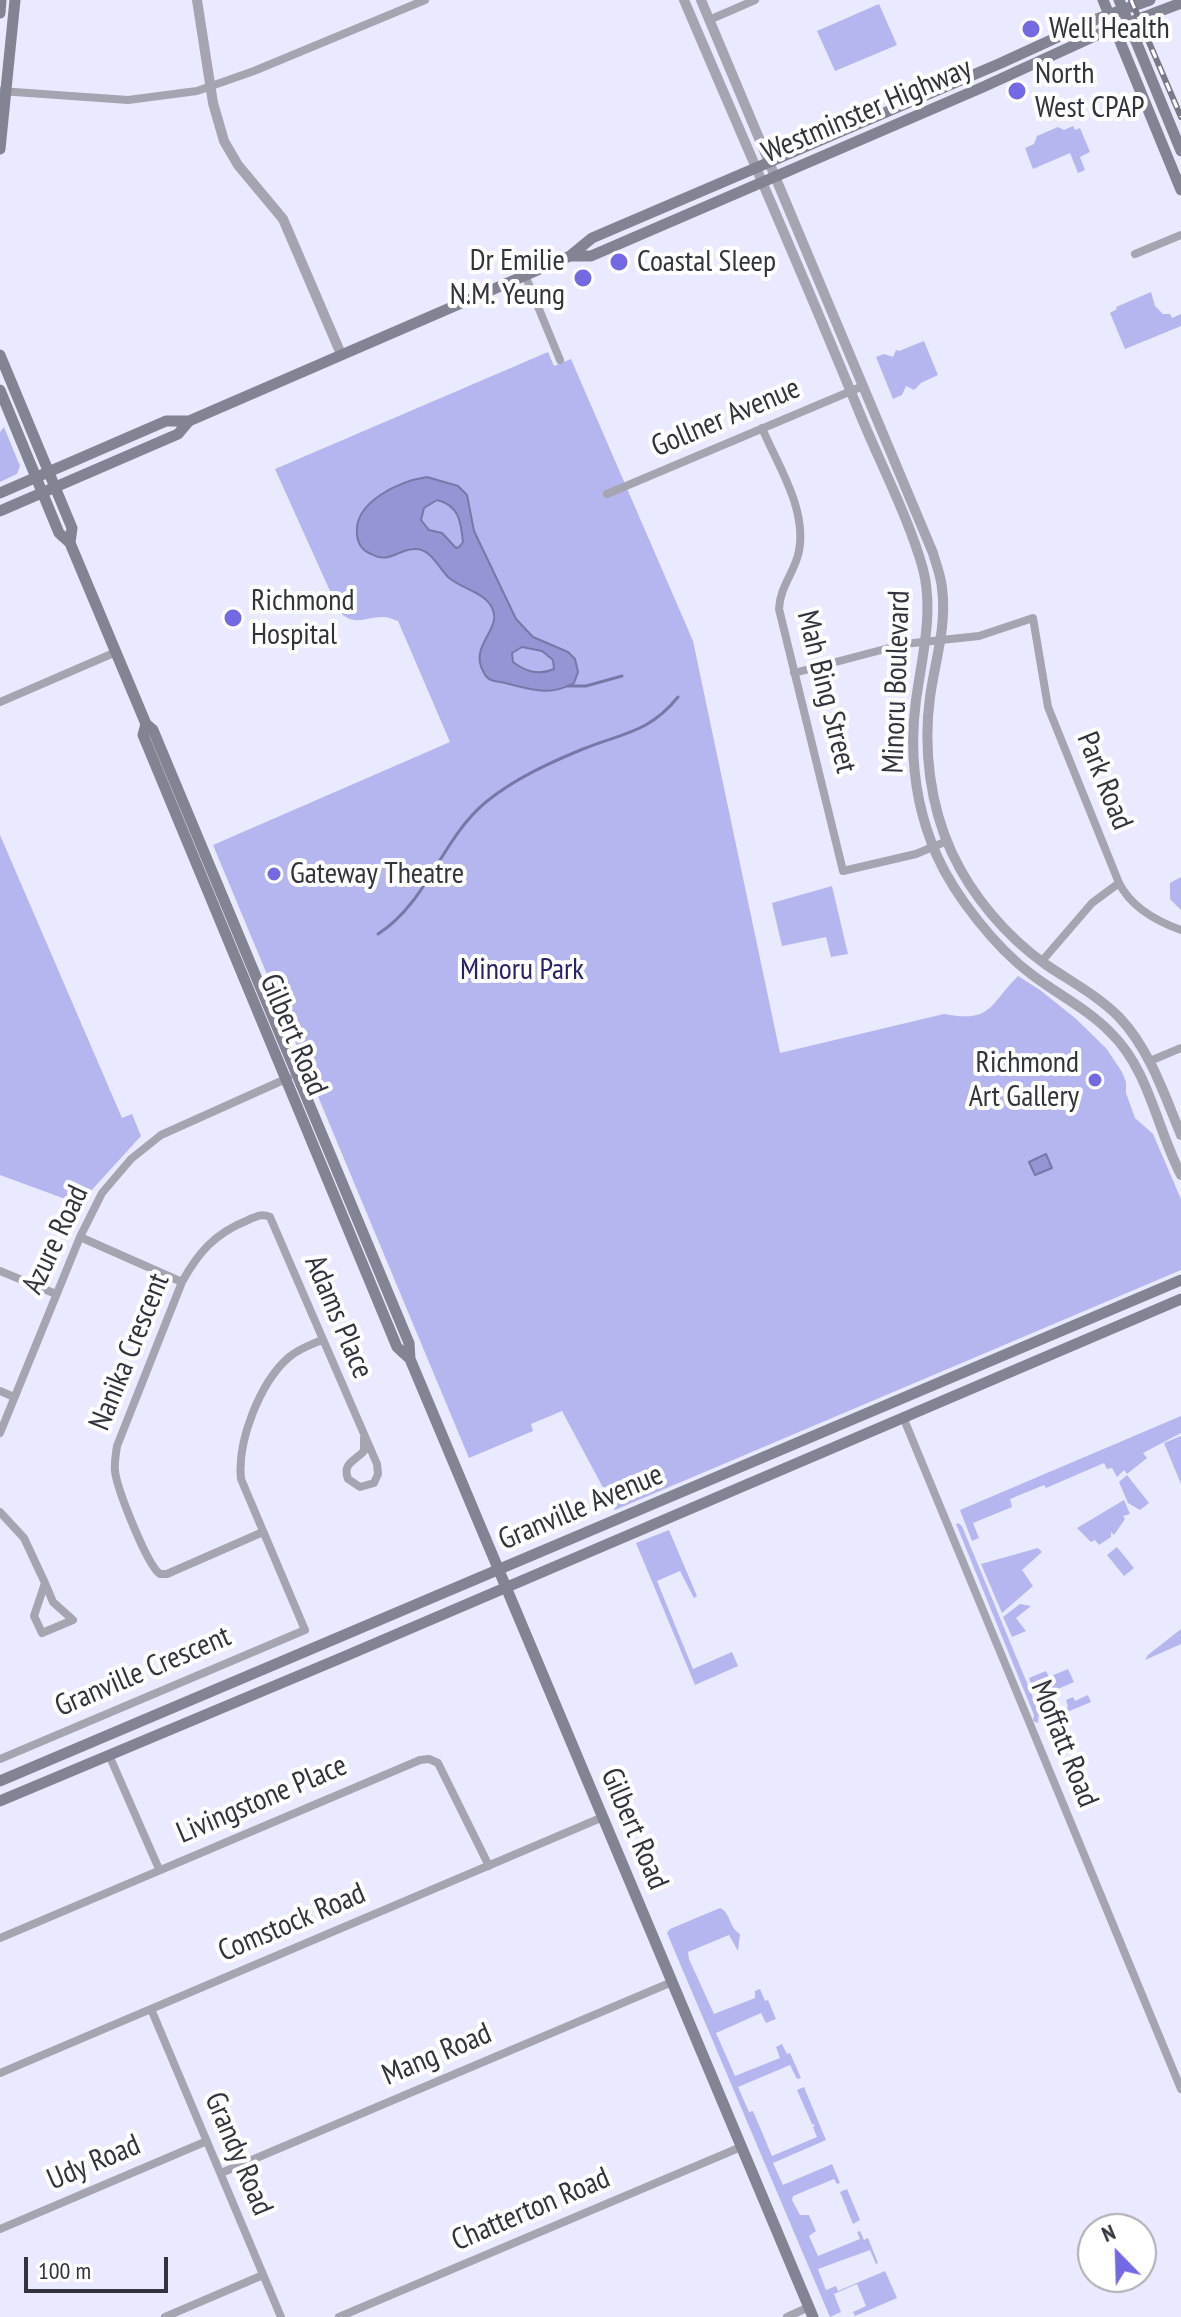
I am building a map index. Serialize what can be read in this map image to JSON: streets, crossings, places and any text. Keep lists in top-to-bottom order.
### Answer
{
  "streets": {
    "main road": ["Westminster Highway", "Gilbert Road", "Granville Avenue"],
    "street": [
      "Gollner Avenue",
      "Minoru Boulevard",
      "Mah Bing Street",
      "Park Road",
      "Azure Road",
      "Adams Place",
      "Nanika Crescent",
      "Granville Crescent",
      "Moffatt Road",
      "Livingstone Place",
      "Comstock Road",
      "Mang Road",
      "Grandy Road",
      "Udy Road",
      "Chatterton Road"
    ]
  },
  "crossings": [
    ["Westminster Highway", "Minoru Boulevard"],
    ["Westminster Highway", "Gilbert Road"],
    ["Gollner Avenue", "Minoru Boulevard"],
    ["Gollner Avenue", "Mah Bing Street"],
    ["Minoru Boulevard", "Mah Bing Street"],
    ["Minoru Boulevard", "Park Road"],
    ["Gilbert Road", "Azure Road"],
    ["Gilbert Road", "Granville Avenue"],
    ["Gilbert Road", "Comstock Road"],
    ["Gilbert Road", "Mang Road"],
    ["Gilbert Road", "Chatterton Road"],
    ["Adams Place", "Nanika Crescent"],
    ["Nanika Crescent", "Granville Crescent"],
    ["Granville Avenue", "Moffatt Road"],
    ["Livingstone Place", "Comstock Road"],
    ["Comstock Road", "Grandy Road"],
    ["Mang Road", "Grandy Road"],
    ["Grandy Road", "Udy Road"]
  ],
  "parks": ["Minoru Park"],
  "places": [
    "Well Health",
    "North West CPAP",
    "Coastal Sleep",
    "Dr Emilie N.M. Yeung",
    "Richmond Hospital",
    "Gateway Theatre",
    "Richmond Art Gallery"
  ],
  "scale_bar": "100 m",
  "north": "top left"
}
